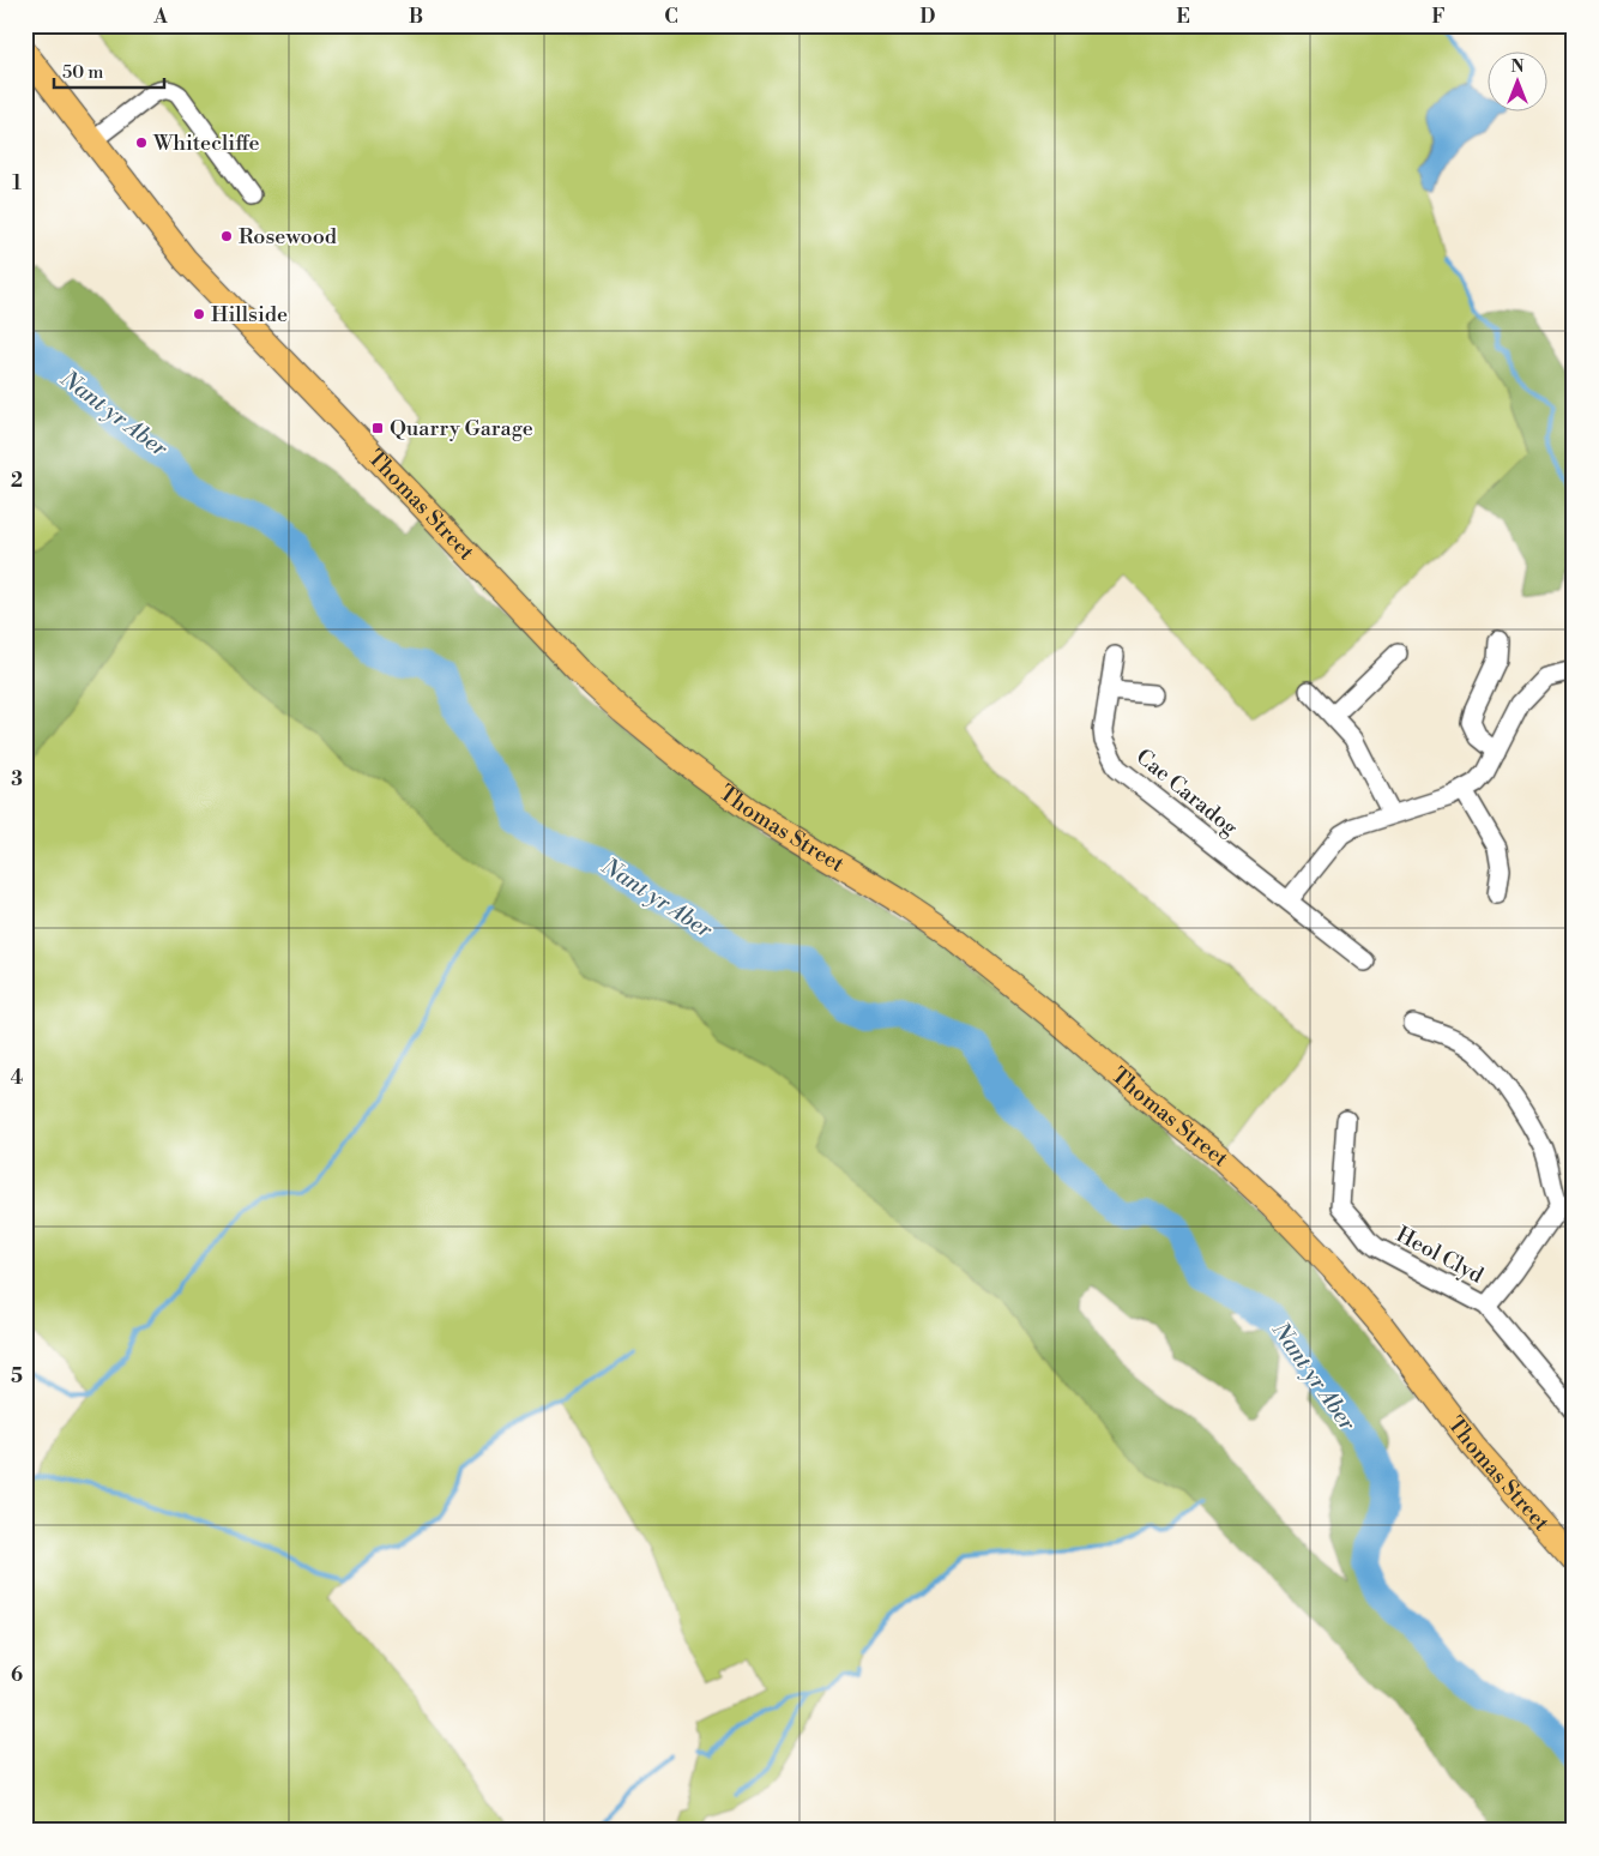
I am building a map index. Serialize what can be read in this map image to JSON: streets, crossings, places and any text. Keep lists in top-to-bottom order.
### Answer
{
  "streets": {
    "main road": ["Thomas Street"],
    "street": ["Cae Caradog", "Heol Clyd"]
  },
  "water": ["Nant yr Aber"],
  "places": {
    "other": ["Whitecliffe", "Rosewood", "Hillside"],
    "transit": ["Quarry Garage"]
  },
  "scale_bar": "50 m",
  "north": "top",
  "grid": {
    "columns": [
      "A",
      "B",
      "C",
      "D",
      "E",
      "F"
    ],
    "rows": [
      "1",
      "2",
      "3",
      "4",
      "5",
      "6"
    ]
  }
}
